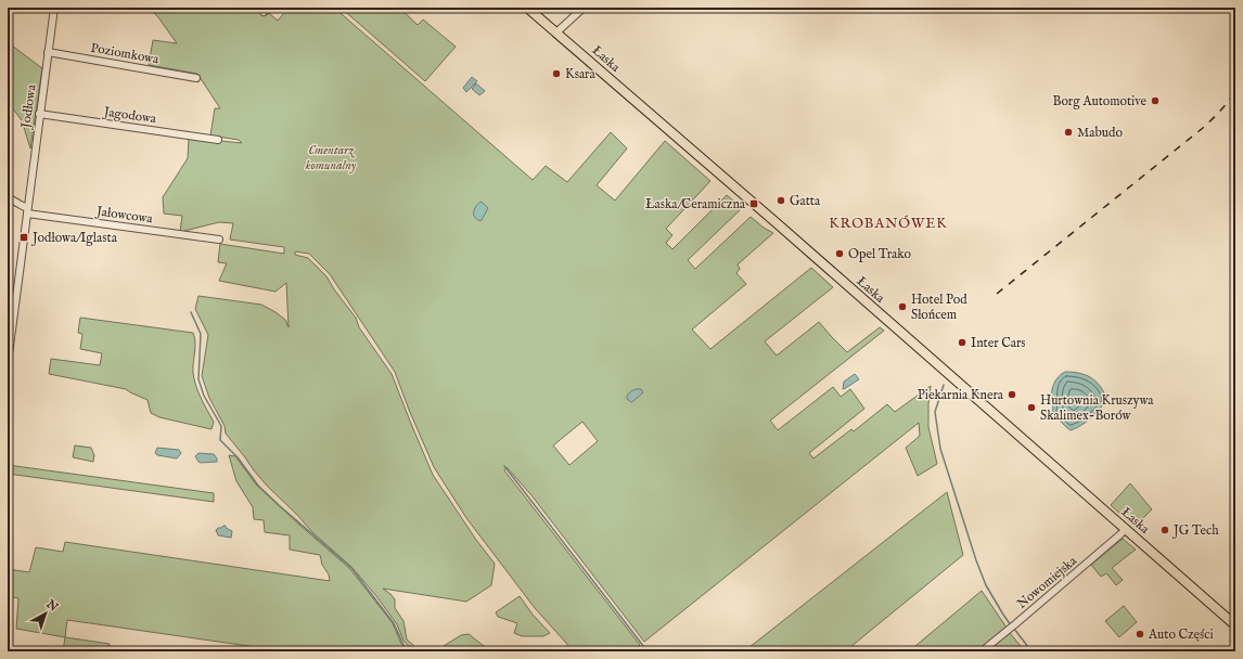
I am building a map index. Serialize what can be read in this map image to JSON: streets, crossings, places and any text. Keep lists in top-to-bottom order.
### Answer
{
  "streets": {
    "main road": ["Łaska"],
    "street": [
      "Poziomkowa",
      "Jodłowa",
      "Jagodowa",
      "Jałowcowa",
      "Nowomiejska"
    ]
  },
  "crossings": [
    ["Poziomkowa", "Jodłowa"],
    ["Łaska", "Nowomiejska"],
    ["Jodłowa", "Jagodowa"],
    ["Jodłowa", "Jałowcowa"]
  ],
  "districts": ["KROBANÓWEK"],
  "parks": ["Cmentarz komunalny"],
  "places": {
    "other": [
      "Ksara",
      "Borg Automotive",
      "Mabudo",
      "Gatta",
      "Opel Trako",
      "Hotel Pod Słońcem",
      "Inter Cars",
      "Piekarnia Knera",
      "Hurtownia Kruszywa Skalimex-Borów",
      "JG Tech",
      "Auto Części"
    ],
    "transit": ["Łaska/Ceramiczna", "Jodłowa/Iglasta"]
  },
  "north": "top right"
}
